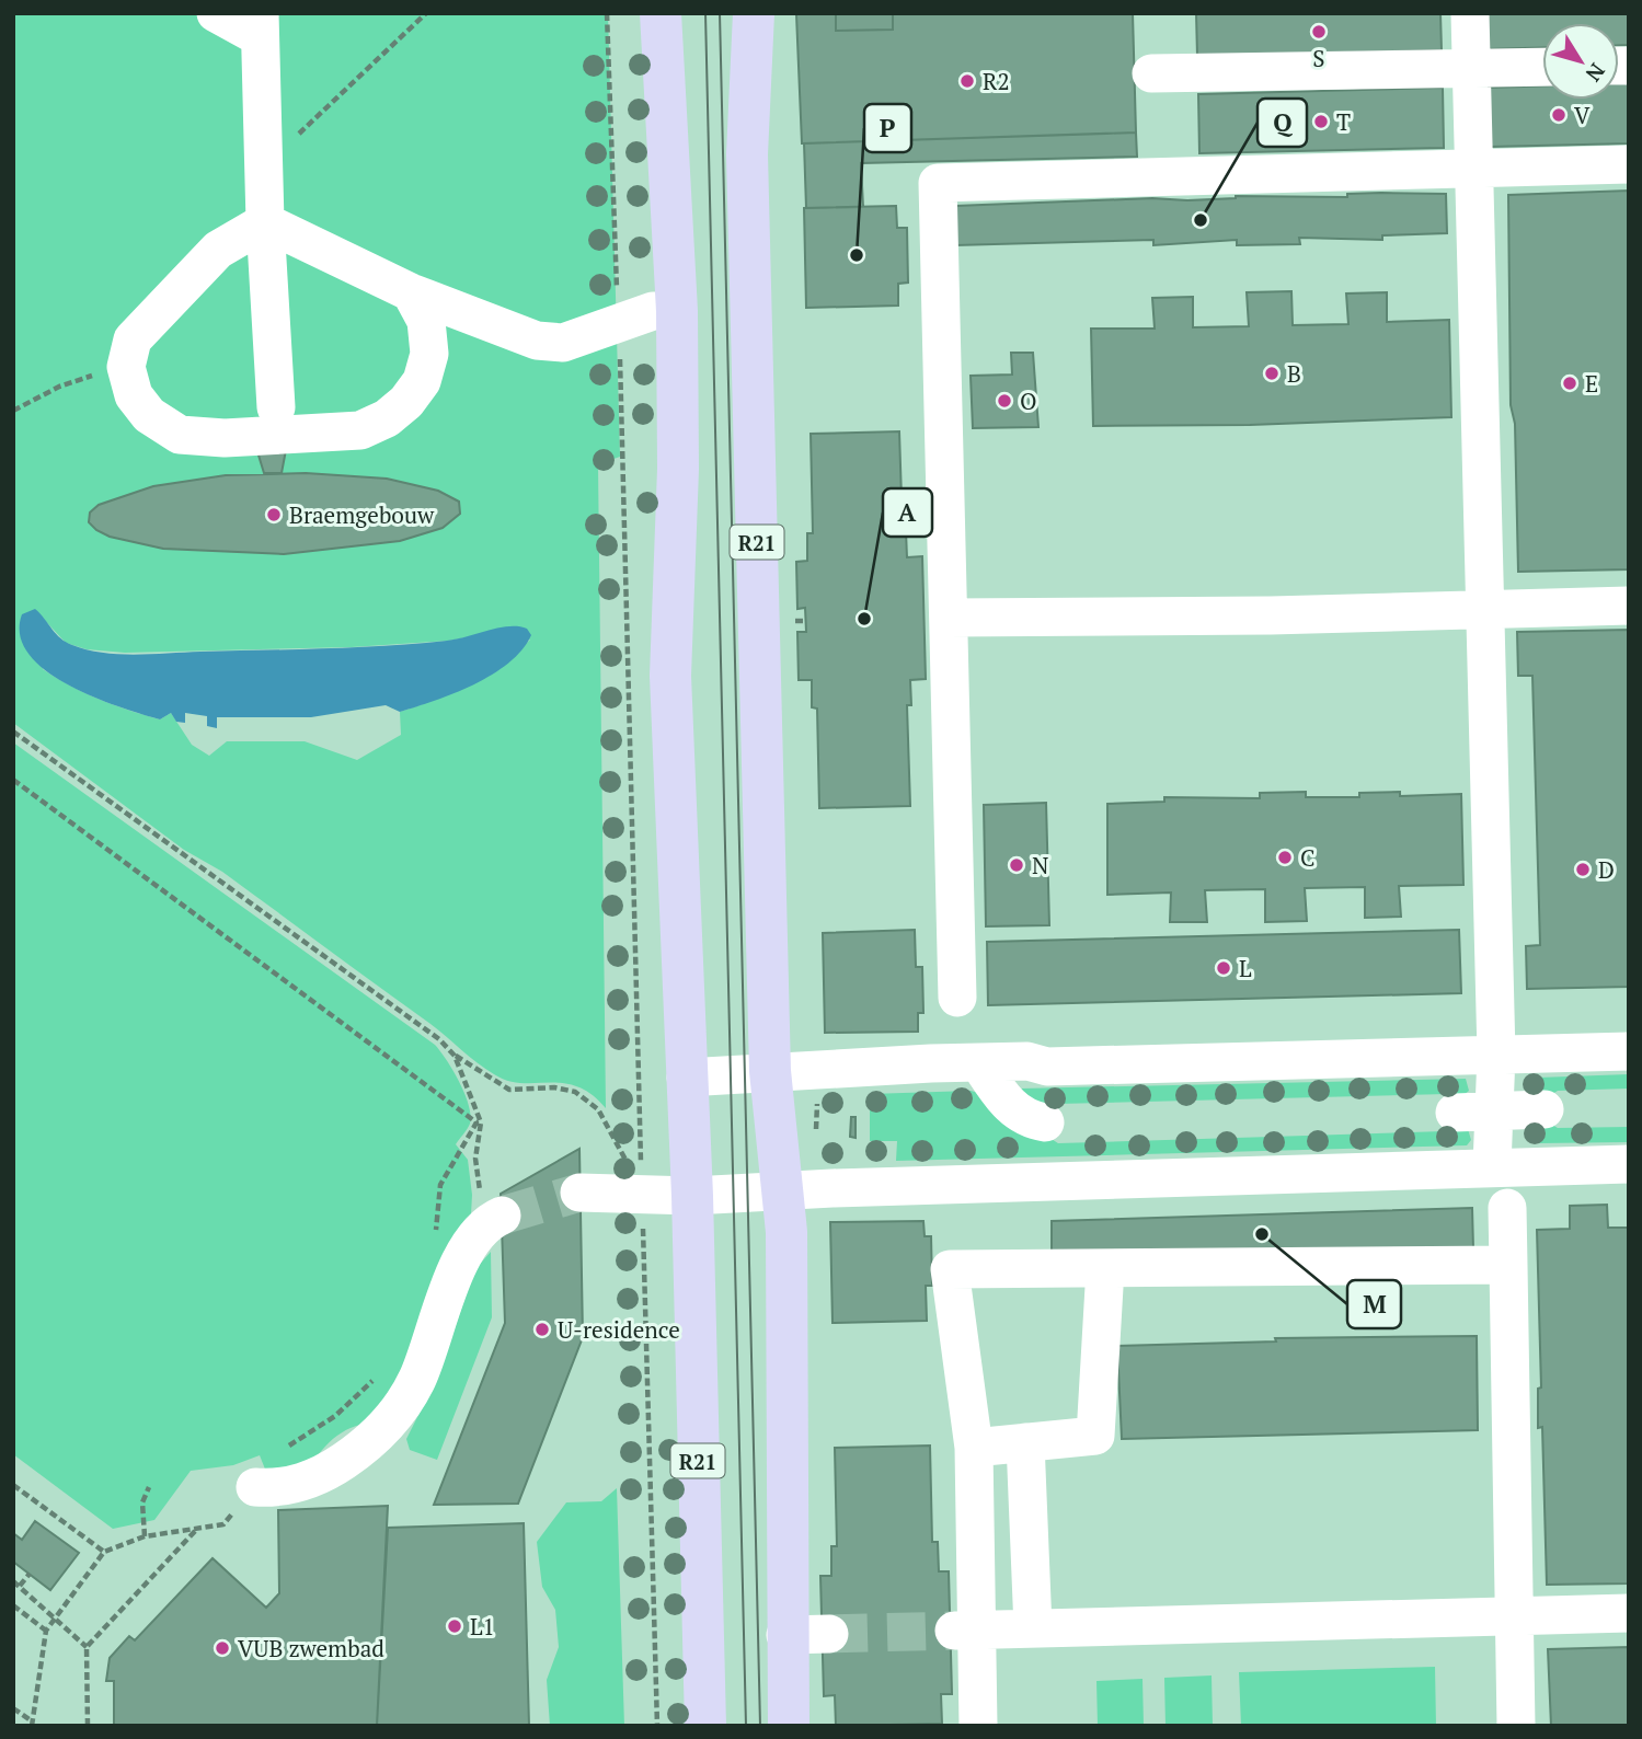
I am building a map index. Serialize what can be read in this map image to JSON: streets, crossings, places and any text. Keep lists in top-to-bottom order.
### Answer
{
  "streets": {
    "main road": ["R21"]
  },
  "places": [
    "S",
    "R2",
    "V",
    "T",
    "Q",
    "P",
    "B",
    "E",
    "O",
    "Braemgebouw",
    "A",
    "C",
    "N",
    "D",
    "L",
    "M",
    "U-residence",
    "L1",
    "VUB zwembad"
  ],
  "north": "bottom right"
}
